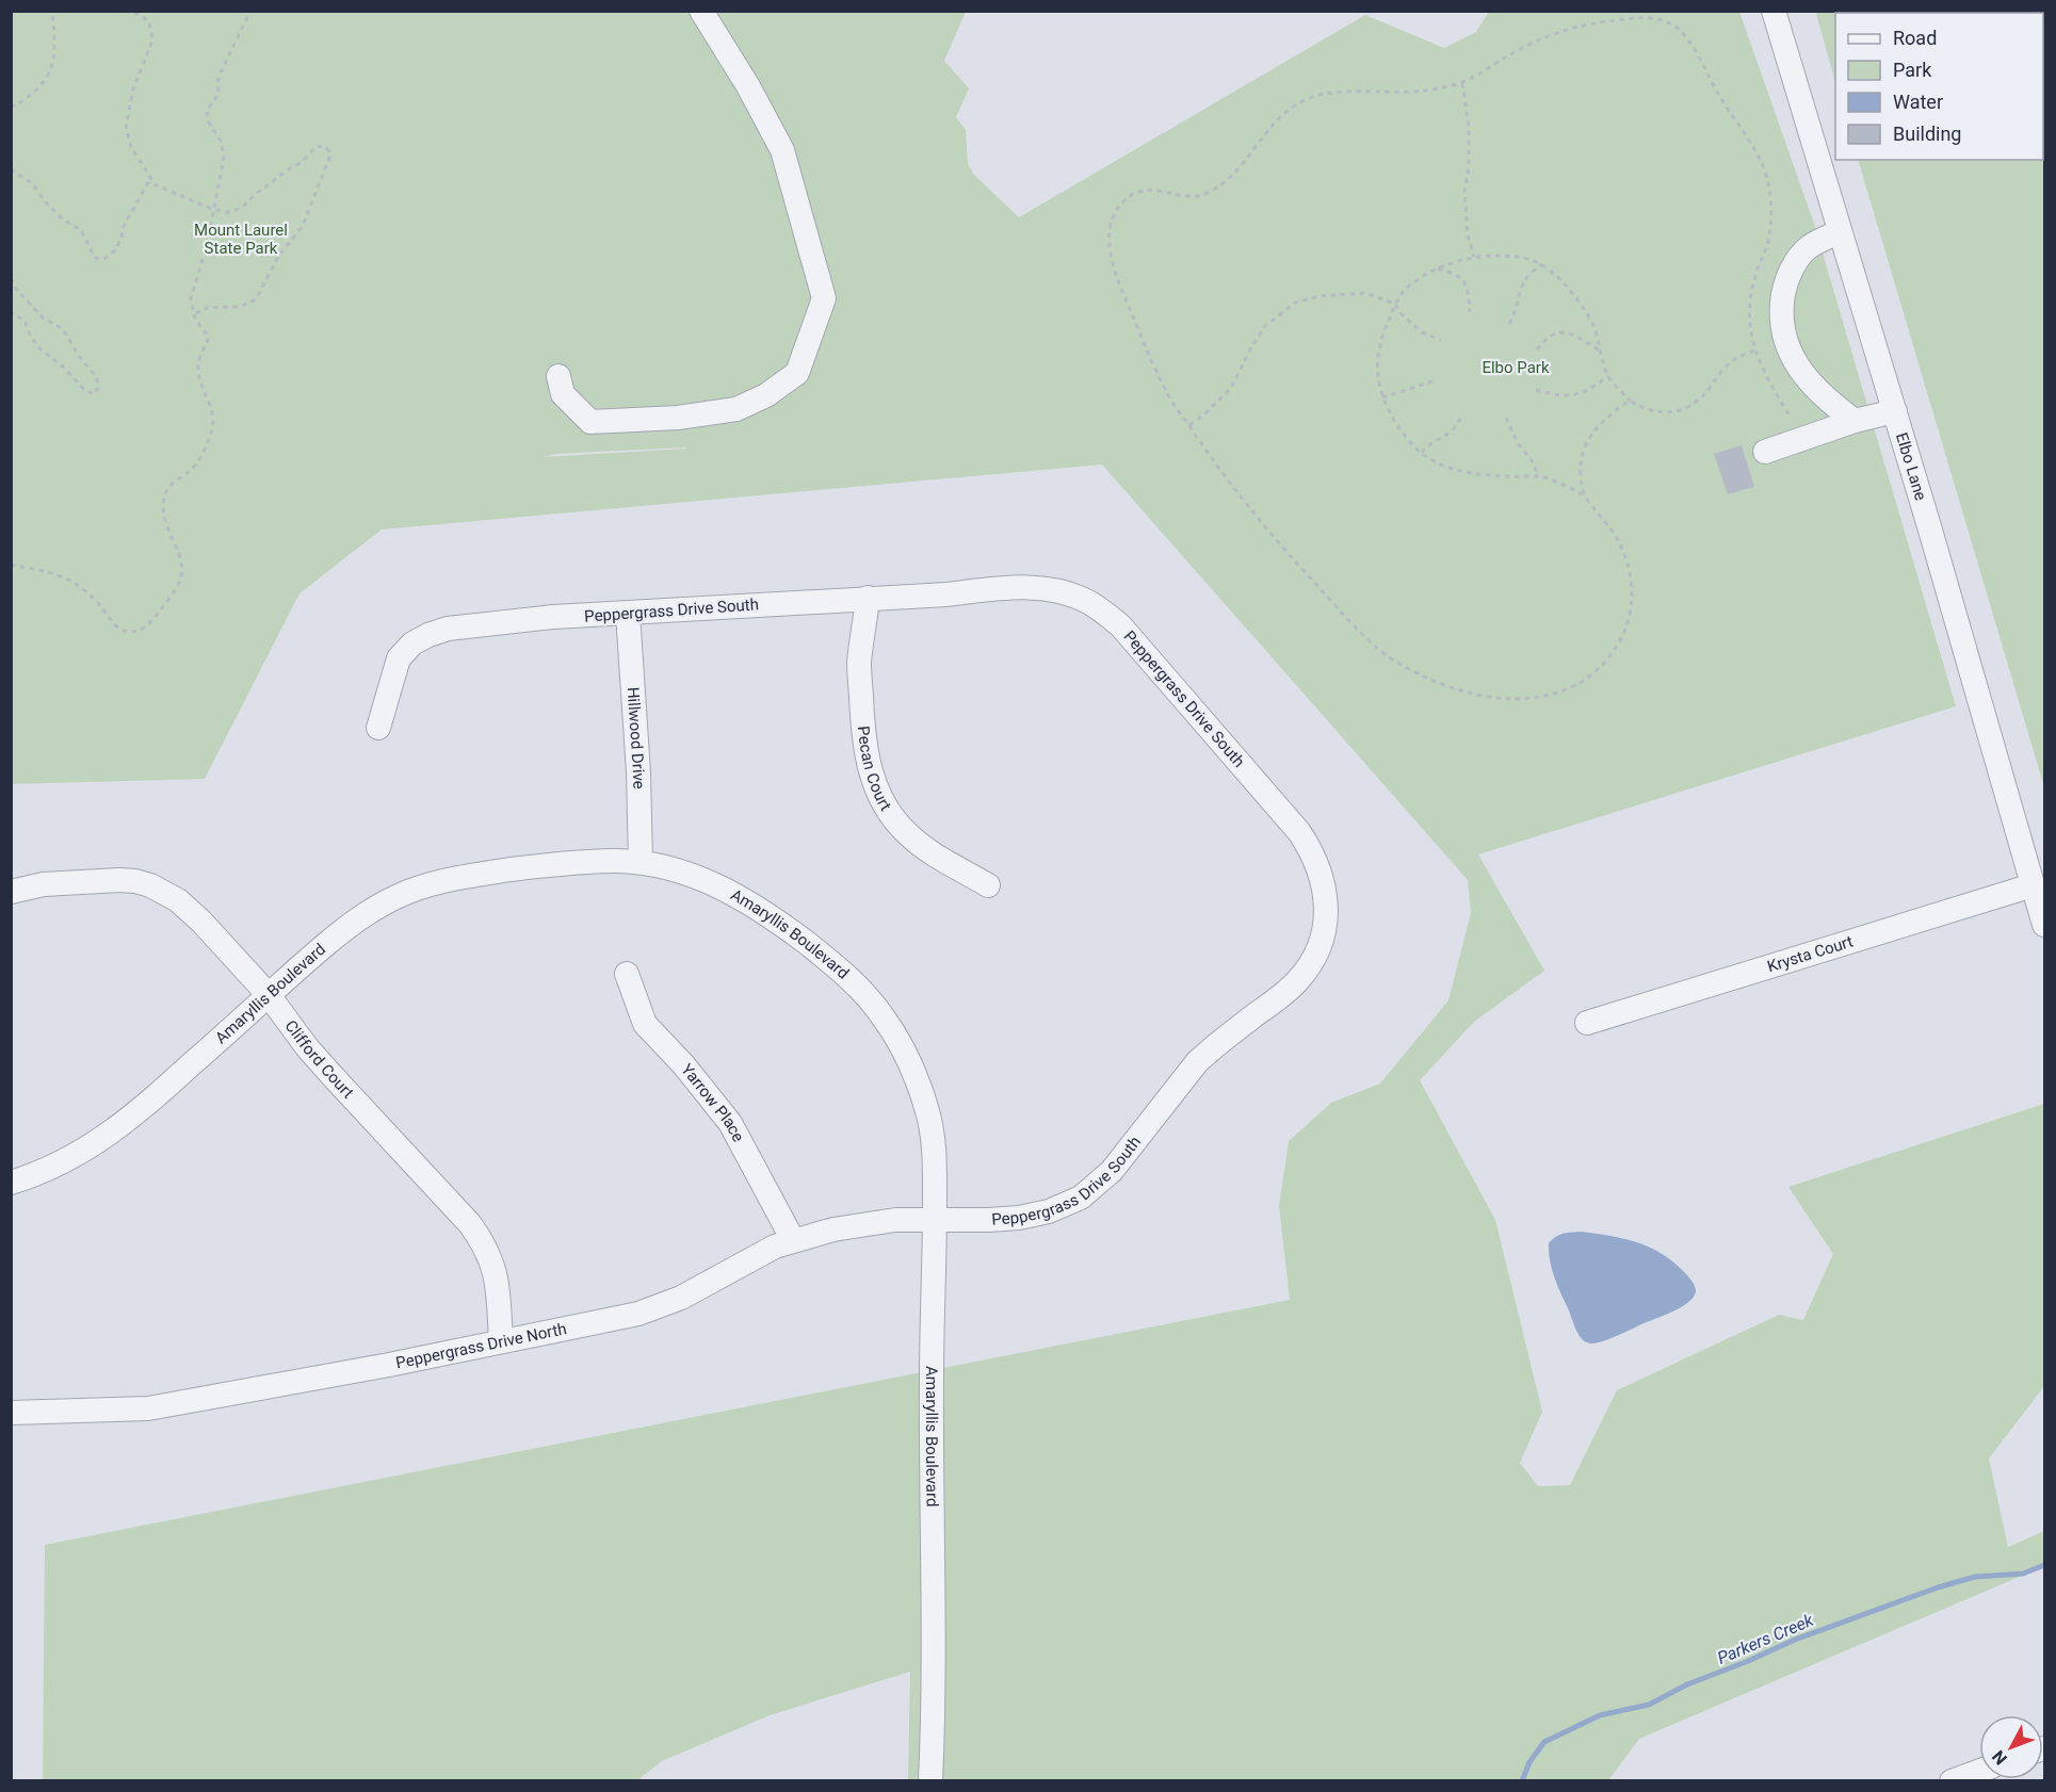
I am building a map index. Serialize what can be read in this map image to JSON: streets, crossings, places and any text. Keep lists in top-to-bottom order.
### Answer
{
  "streets": {
    "street": [
      "Elbo Lane",
      "Peppergrass Drive South",
      "Hillwood Drive",
      "Pecan Court",
      "Amaryllis Boulevard",
      "Krysta Court",
      "Clifford Court",
      "Yarrow Place",
      "Peppergrass Drive North"
    ]
  },
  "crossings": [
    ["Elbo Lane", "Krysta Court"],
    ["Peppergrass Drive South", "Hillwood Drive"],
    ["Peppergrass Drive South", "Pecan Court"],
    ["Peppergrass Drive South", "Amaryllis Boulevard"],
    ["Peppergrass Drive South", "Peppergrass Drive North"],
    ["Hillwood Drive", "Amaryllis Boulevard"],
    ["Amaryllis Boulevard", "Clifford Court"],
    ["Amaryllis Boulevard", "Peppergrass Drive North"],
    ["Clifford Court", "Peppergrass Drive North"],
    ["Yarrow Place", "Peppergrass Drive North"]
  ],
  "water": ["Parkers Creek"],
  "parks": ["Mount Laurel State Park", "Elbo Park"],
  "legend": [
    "Road",
    "Park",
    "Water",
    "Building"
  ],
  "north": "bottom left"
}
